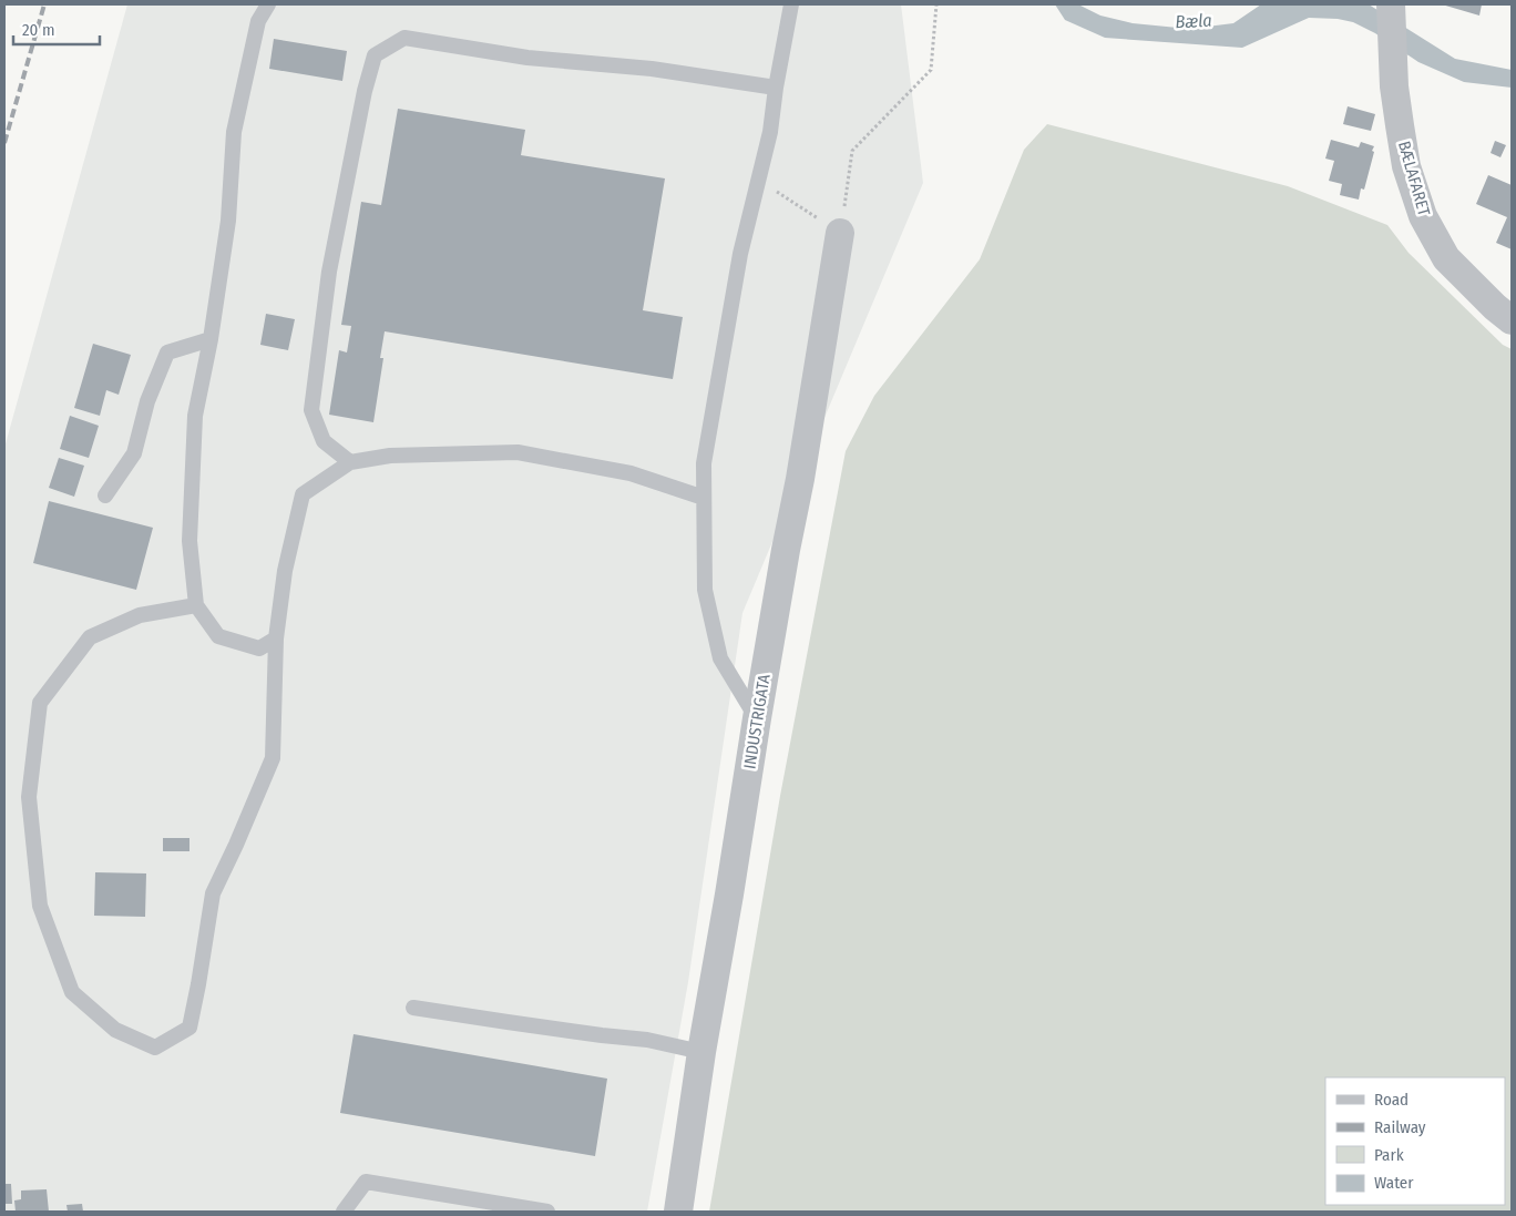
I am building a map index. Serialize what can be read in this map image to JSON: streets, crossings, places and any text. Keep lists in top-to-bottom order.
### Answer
{
  "streets": {
    "street": ["BÆLAFARET", "INDUSTRIGATA"]
  },
  "water": ["Bæla"],
  "legend": [
    "Road",
    "Railway",
    "Park",
    "Water"
  ],
  "scale_bar": "20 m"
}
